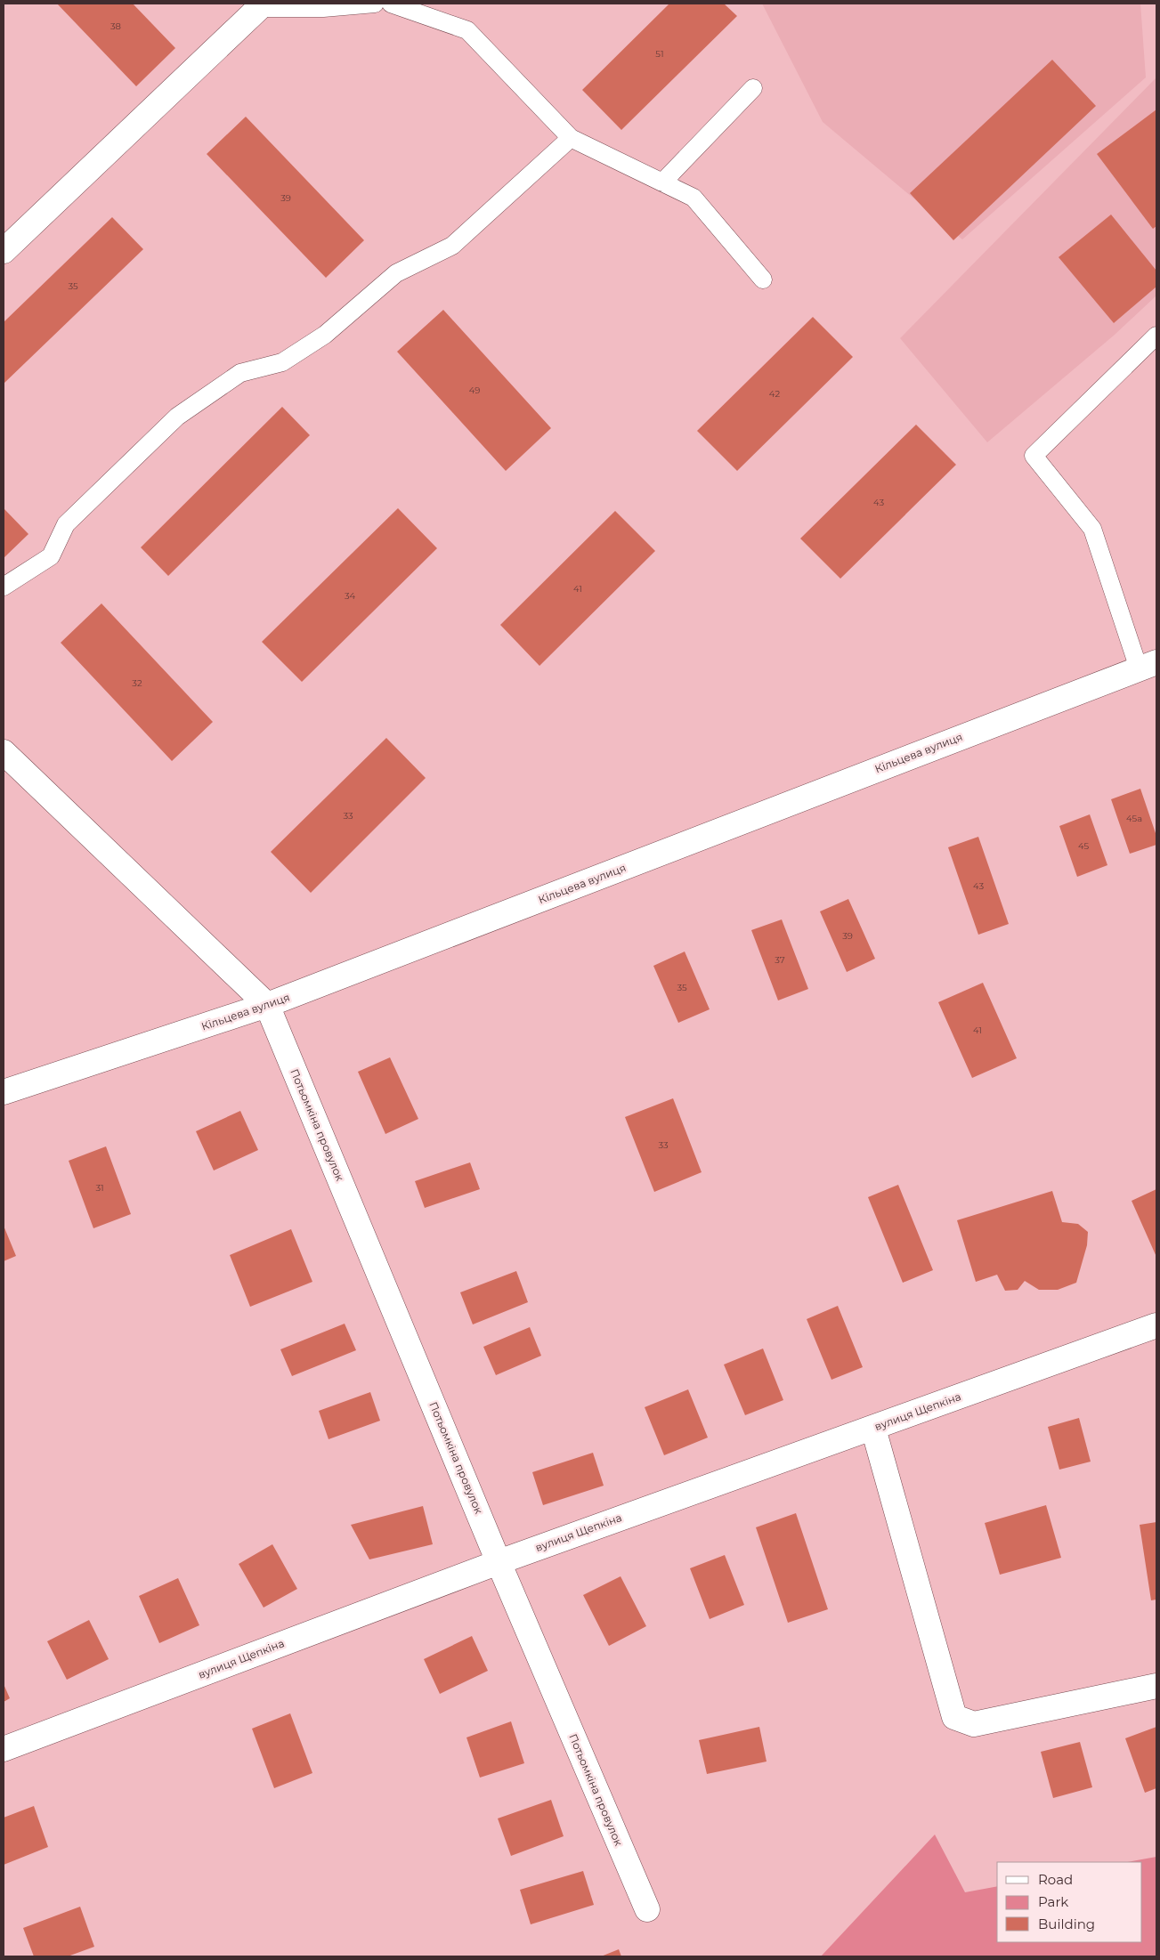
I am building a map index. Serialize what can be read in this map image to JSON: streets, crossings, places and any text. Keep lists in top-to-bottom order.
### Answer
{
  "streets": {
    "street": ["Кільцева вулиця", "Потьомкіна провулок", "вулиця Щепкіна"]
  },
  "crossings": [
    ["Кільцева вулиця", "Потьомкіна провулок"],
    ["Потьомкіна провулок", "вулиця Щепкіна"]
  ],
  "house_numbers": [
    "38",
    "51",
    "39",
    "35",
    "49",
    "42",
    "43",
    "41",
    "34",
    "32",
    "33",
    "45а",
    "45",
    "43",
    "39",
    "37",
    "35",
    "41",
    "33",
    "31"
  ],
  "legend": ["Road", "Park", "Building"]
}
